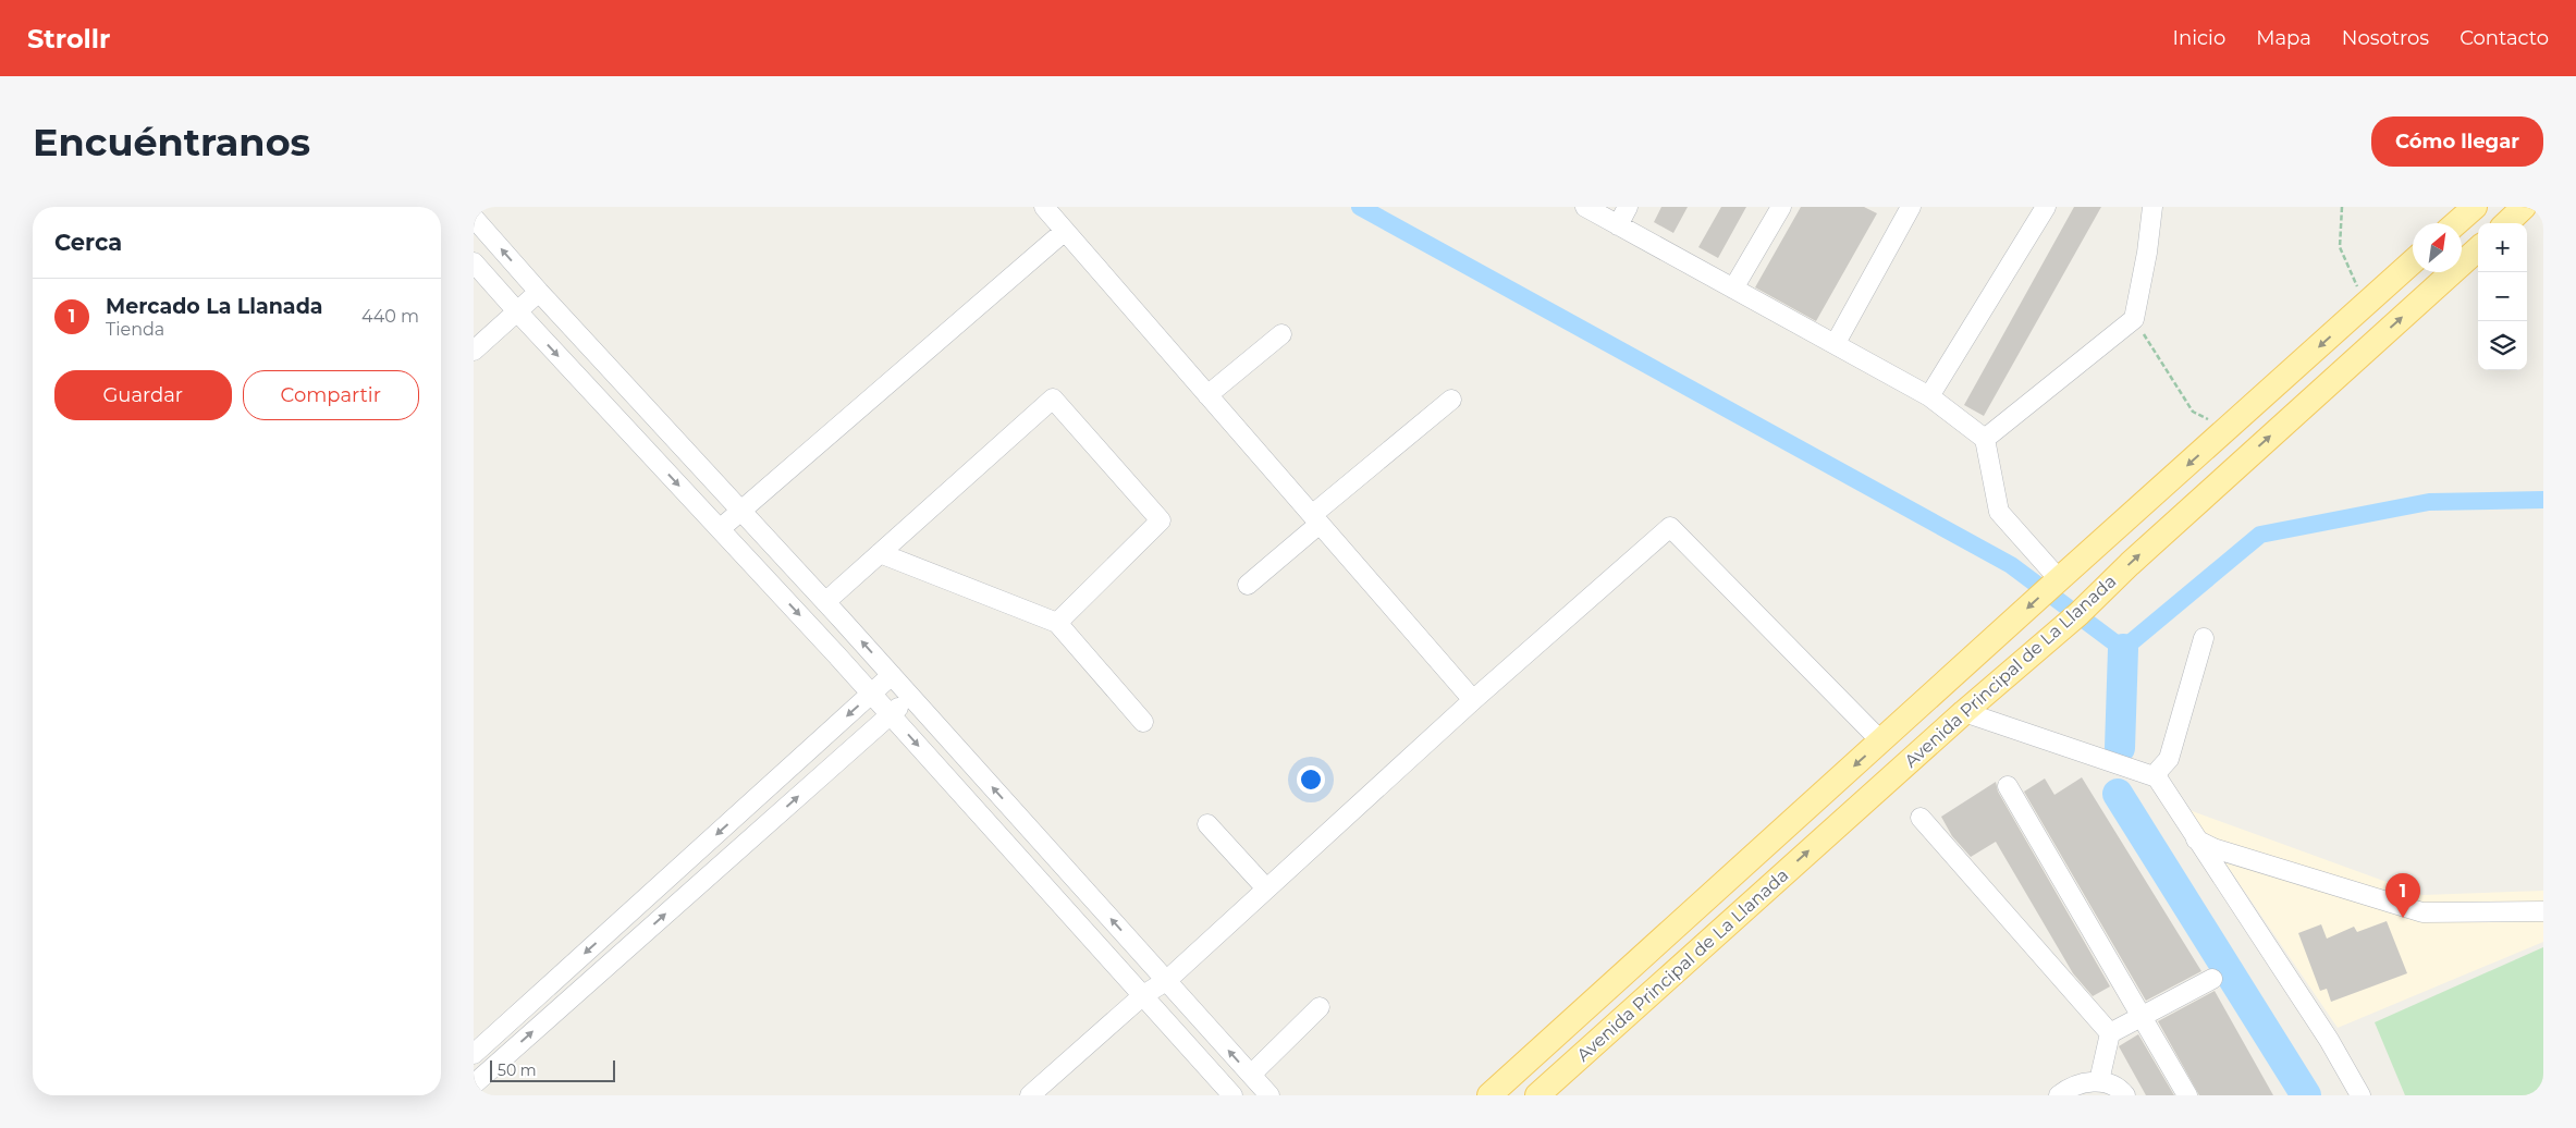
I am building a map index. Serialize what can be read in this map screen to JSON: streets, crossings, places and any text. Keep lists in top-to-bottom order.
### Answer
{
  "streets": {
    "main road": ["Avenida Principal de La Llanada"]
  },
  "scale_bar": "50 m",
  "north": "top right",
  "page": {
    "header": "Strollr",
    "nav": [
      "Inicio",
      "Mapa",
      "Nosotros",
      "Contacto"
    ],
    "buttons": [
      "Cómo llegar",
      ["Guardar", "Compartir"]
    ],
    "title": "Encuéntranos",
    "heading": "Cerca",
    "map_buttons": ["+", "−"],
    "list": [
      {
        "mark": "1",
        "name": "Mercado La Llanada",
        "note": "Tienda",
        "value": "440 m"
      }
    ],
    "pins": "1",
    "scale": "50 m"
  }
}
